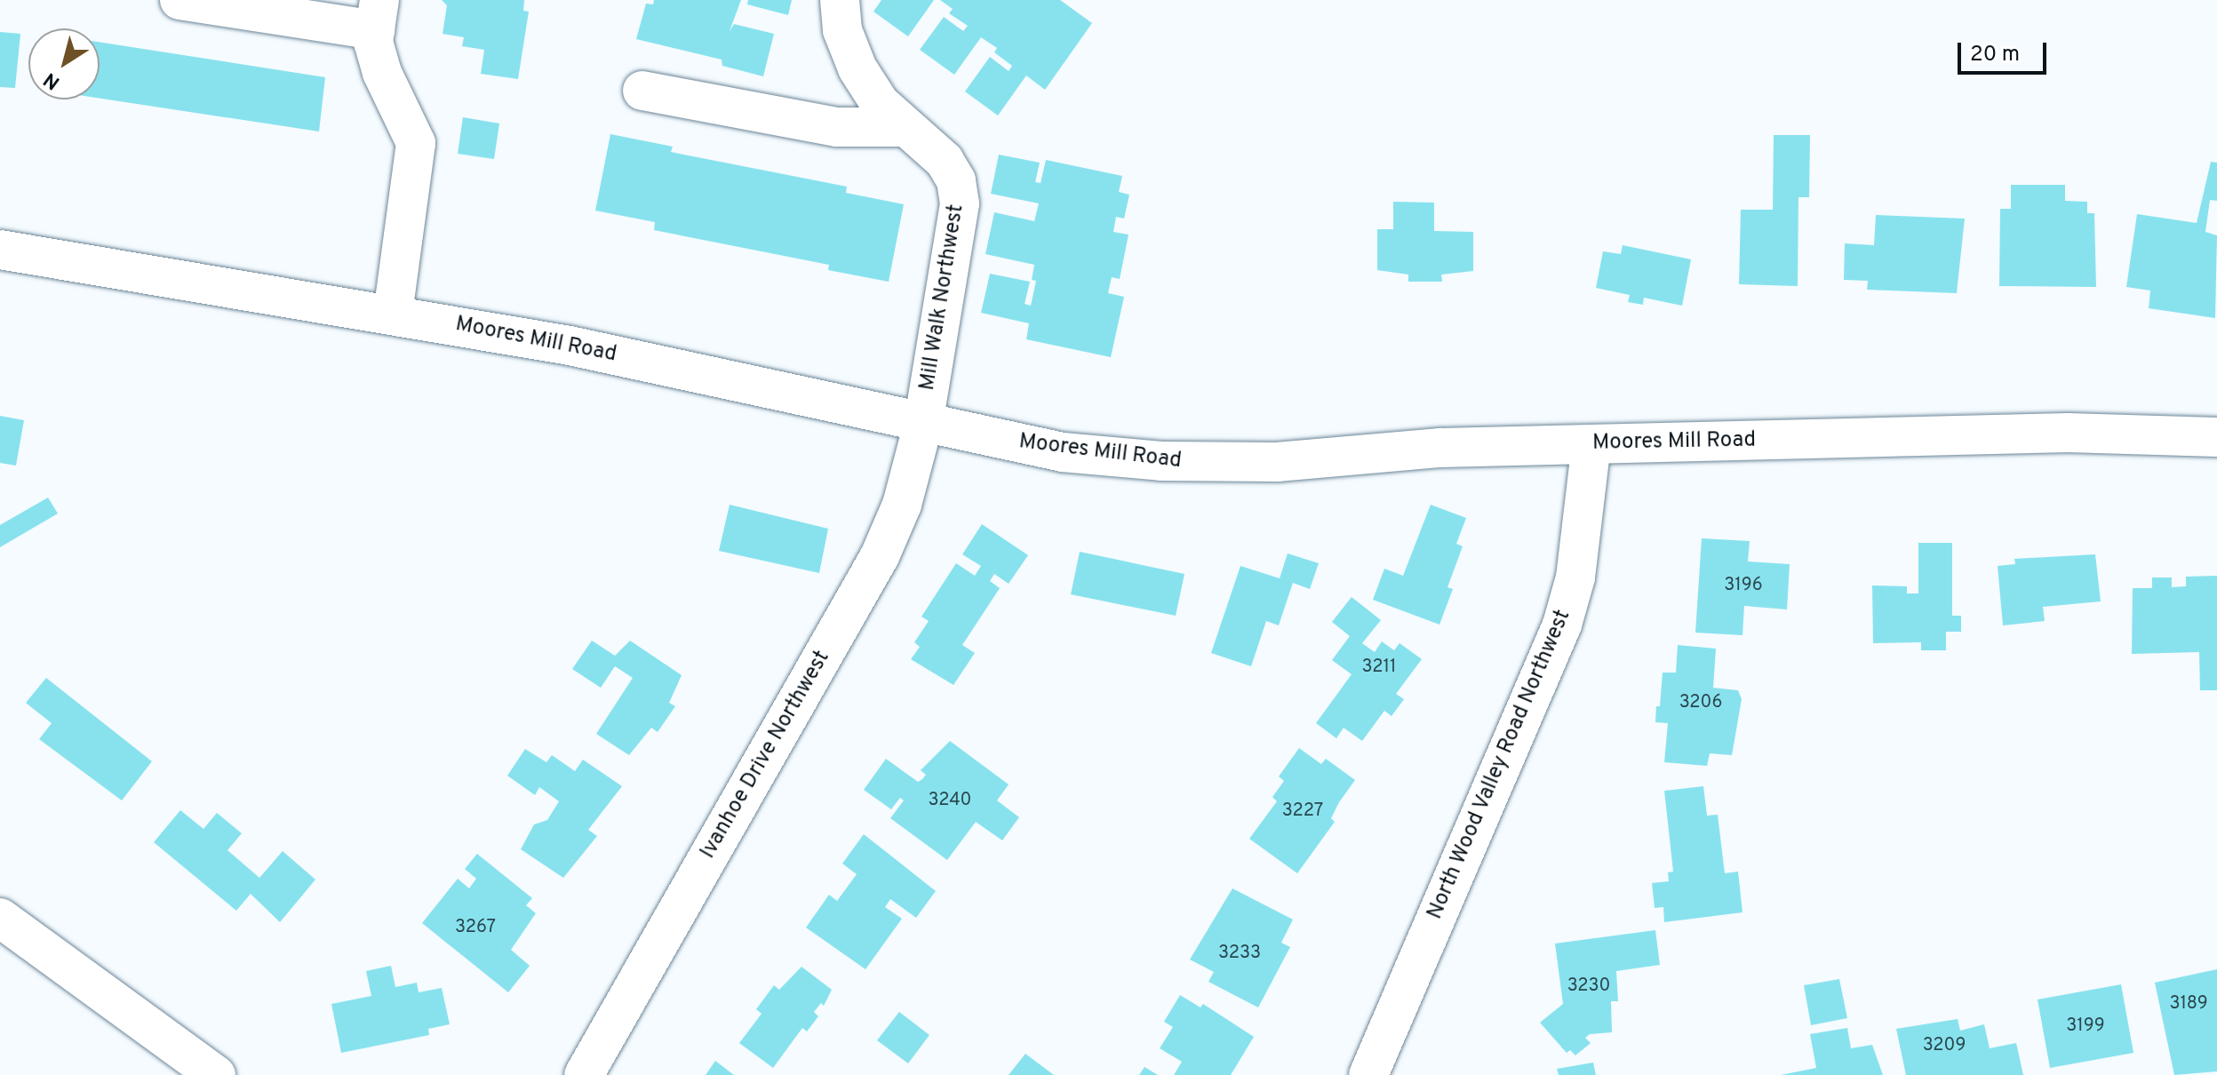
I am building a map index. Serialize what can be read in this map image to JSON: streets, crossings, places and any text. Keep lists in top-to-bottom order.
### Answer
{
  "streets": {
    "street": [
      "Mill Walk Northwest",
      "Moores Mill Road",
      "Ivanhoe Drive Northwest",
      "North Wood Valley Road Northwest"
    ]
  },
  "crossings": [
    ["Mill Walk Northwest", "Moores Mill Road"],
    ["Mill Walk Northwest", "Ivanhoe Drive Northwest"],
    ["Moores Mill Road", "Ivanhoe Drive Northwest"],
    ["Moores Mill Road", "North Wood Valley Road Northwest"]
  ],
  "house_numbers": [
    "3196",
    "3211",
    "3206",
    "3240",
    "3227",
    "3267",
    "3233",
    "3230",
    "3189",
    "3199",
    "3209"
  ],
  "scale_bar": "20 m",
  "north": "bottom left"
}
